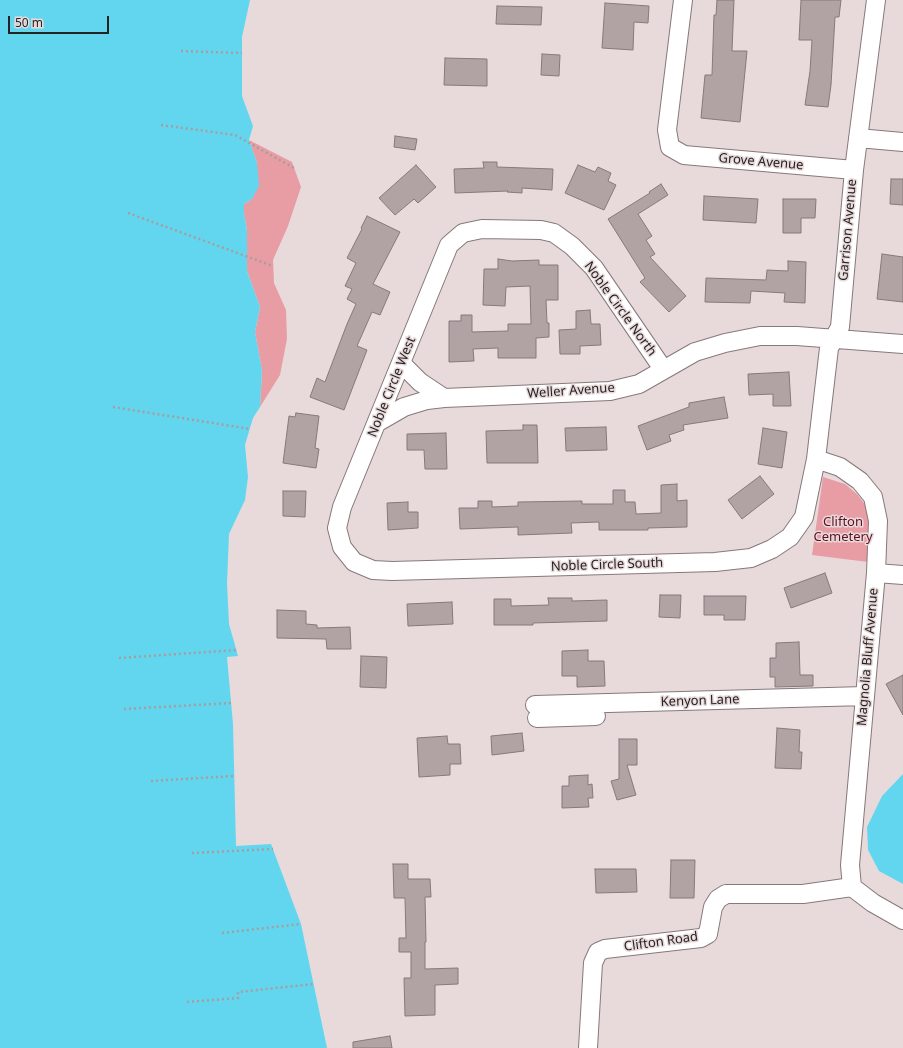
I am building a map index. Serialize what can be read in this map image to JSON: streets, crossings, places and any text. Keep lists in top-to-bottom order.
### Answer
{
  "streets": {
    "street": [
      "Grove Avenue",
      "Garrison Avenue",
      "Noble Circle North",
      "Noble Circle West",
      "Weller Avenue",
      "Noble Circle South",
      "Magnolia Bluff Avenue",
      "Clifton Road"
    ]
  },
  "crossings": [
    ["Grove Avenue", "Garrison Avenue"],
    ["Garrison Avenue", "Weller Avenue"],
    ["Garrison Avenue", "Noble Circle South"],
    ["Garrison Avenue", "Magnolia Bluff Avenue"],
    ["Noble Circle North", "Noble Circle West"],
    ["Noble Circle North", "Weller Avenue"],
    ["Noble Circle West", "Weller Avenue"],
    ["Noble Circle West", "Noble Circle South"],
    ["Noble Circle South", "Magnolia Bluff Avenue"],
    ["Magnolia Bluff Avenue", "Clifton Road"]
  ],
  "parks": ["Clifton Cemetery"],
  "scale_bar": "50 m"
}
